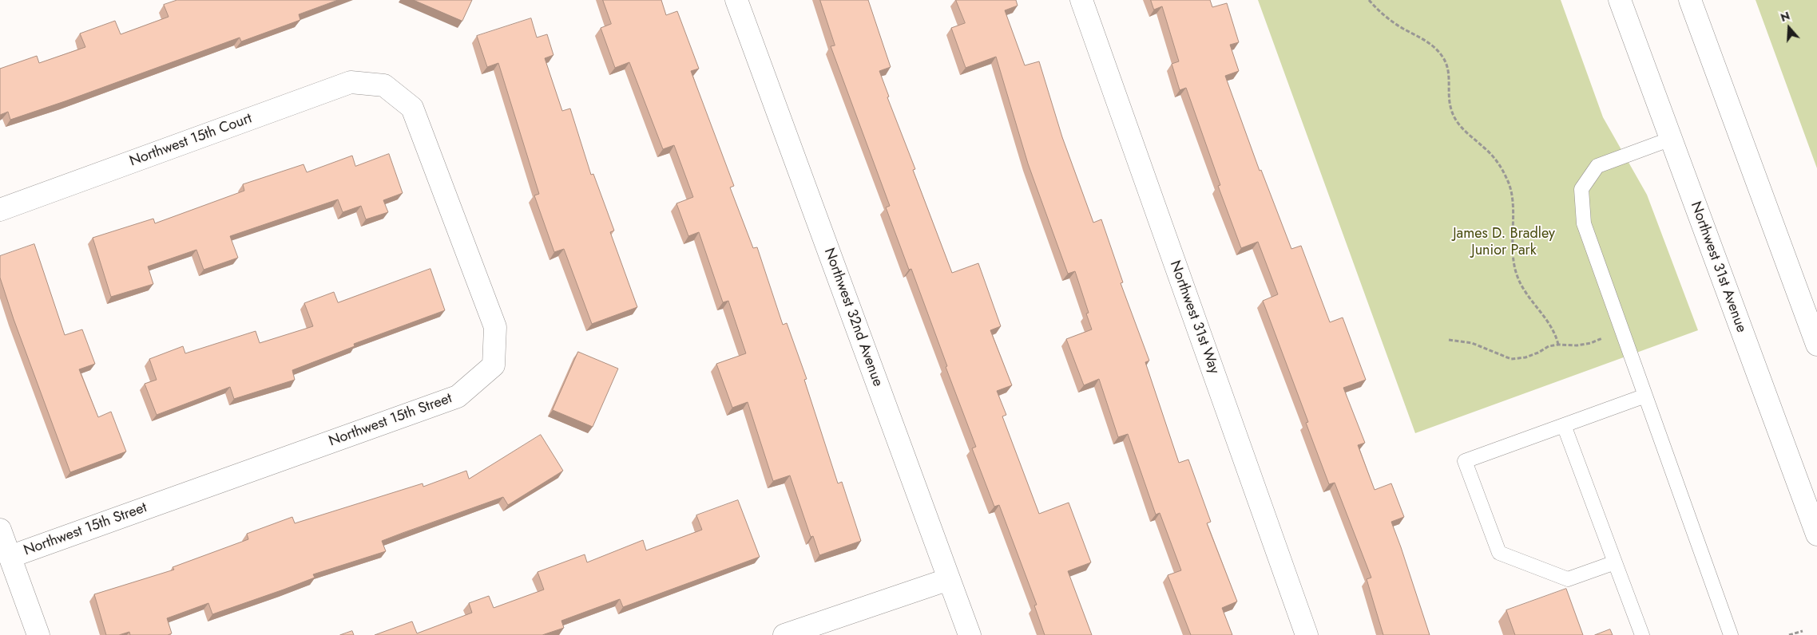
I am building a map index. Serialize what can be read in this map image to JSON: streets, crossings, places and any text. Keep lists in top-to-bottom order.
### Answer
{
  "streets": {
    "street": [
      "Northwest 15th Court",
      "Northwest 31st Avenue",
      "Northwest 32nd Avenue",
      "Northwest 31st Way",
      "Northwest 15th Street"
    ]
  },
  "crossings": [
    ["Northwest 15th Court", "Northwest 15th Street"]
  ],
  "parks": ["James D. Bradley Junior Park"],
  "north": "top"
}
